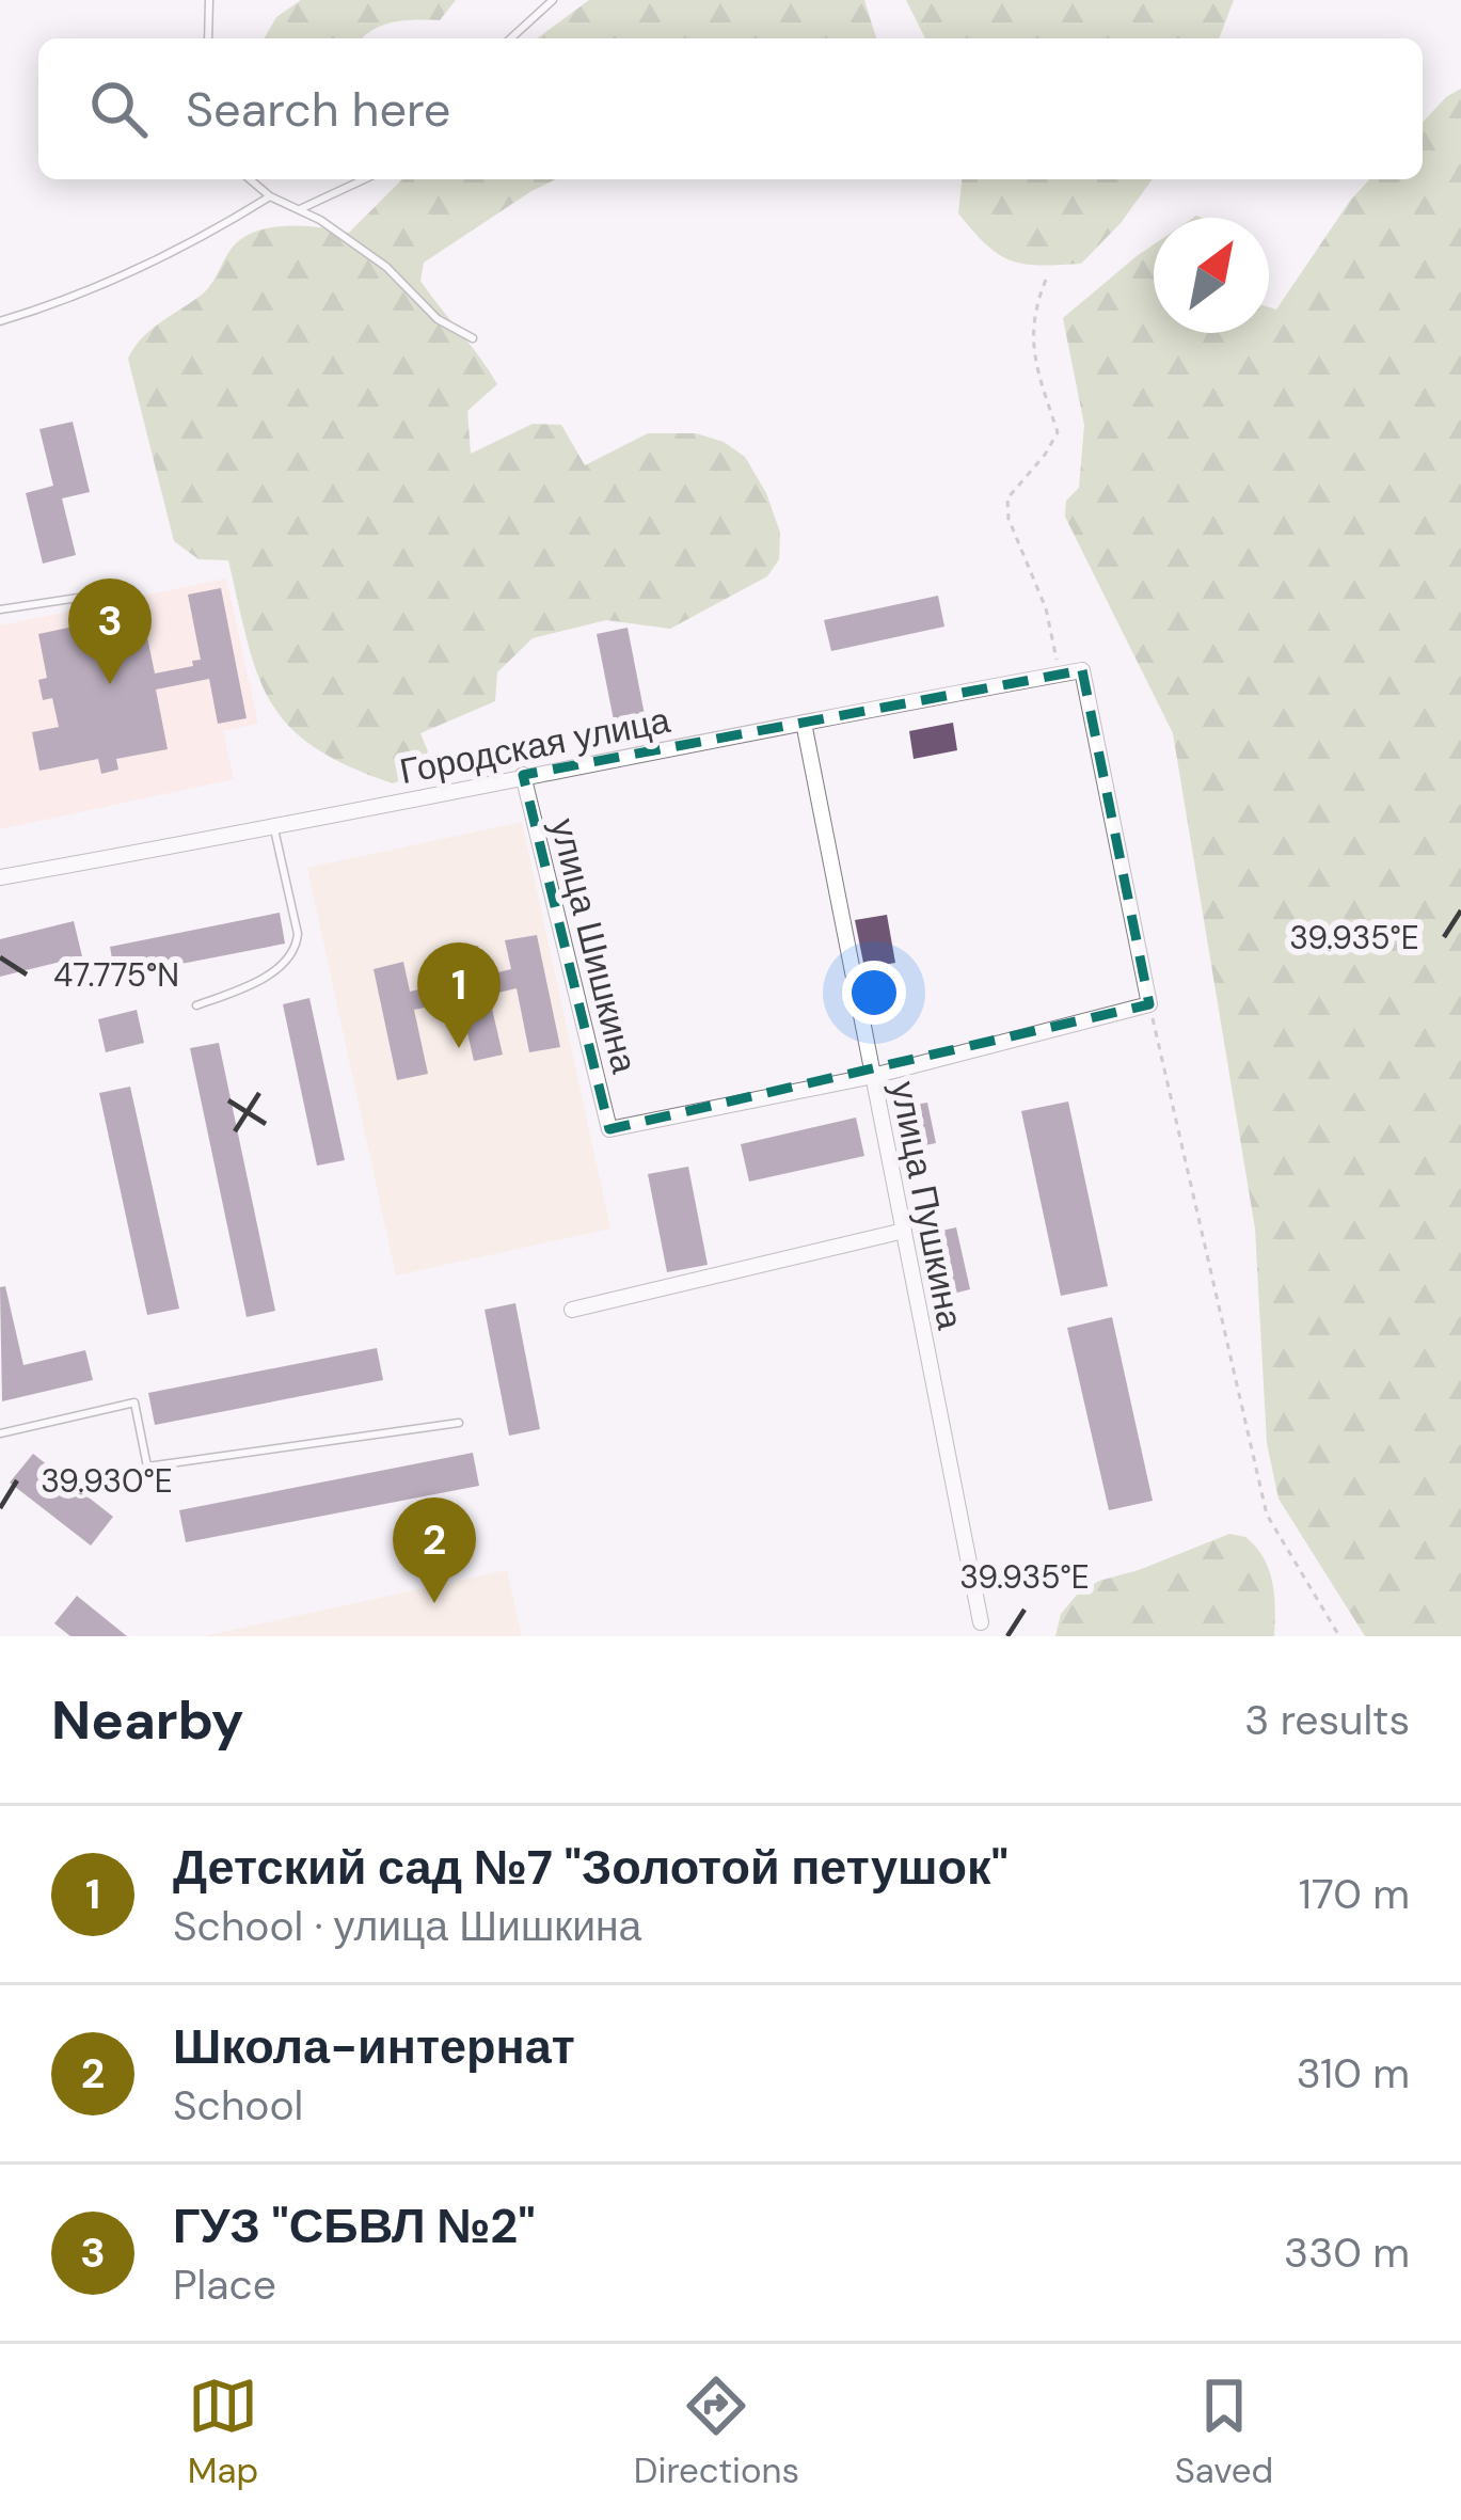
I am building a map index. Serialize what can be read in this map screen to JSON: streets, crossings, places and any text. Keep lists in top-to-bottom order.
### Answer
{
  "streets": {
    "street": ["Городская улица", "улица Шишкина", "улица Пушкина"]
  },
  "crossings": [
    ["Городская улица", "улица Шишкина"],
    ["Городская улица", "улица Пушкина"],
    ["улица Шишкина", "улица Пушкина"]
  ],
  "north": "top right",
  "page": {
    "search": "Search here",
    "pins": ["3", "1", "2"],
    "heading": ["Nearby", "3 results"],
    "list": [
      {
        "mark": "1",
        "name": "Детский сад №7 \"Золотой петушок\"",
        "note": "School · улица Шишкина",
        "value": "170 m"
      },
      {
        "mark": "2",
        "name": "Школа-интернат",
        "note": "School",
        "value": "310 m"
      },
      {
        "mark": "3",
        "name": "ГУЗ \"СБВЛ №2\"",
        "note": "Place",
        "value": "330 m"
      }
    ],
    "nav": ["Map", "Directions", "Saved"]
  },
  "coordinates": ["39.935°E", "47.775°N", "39.930°E"]
}
